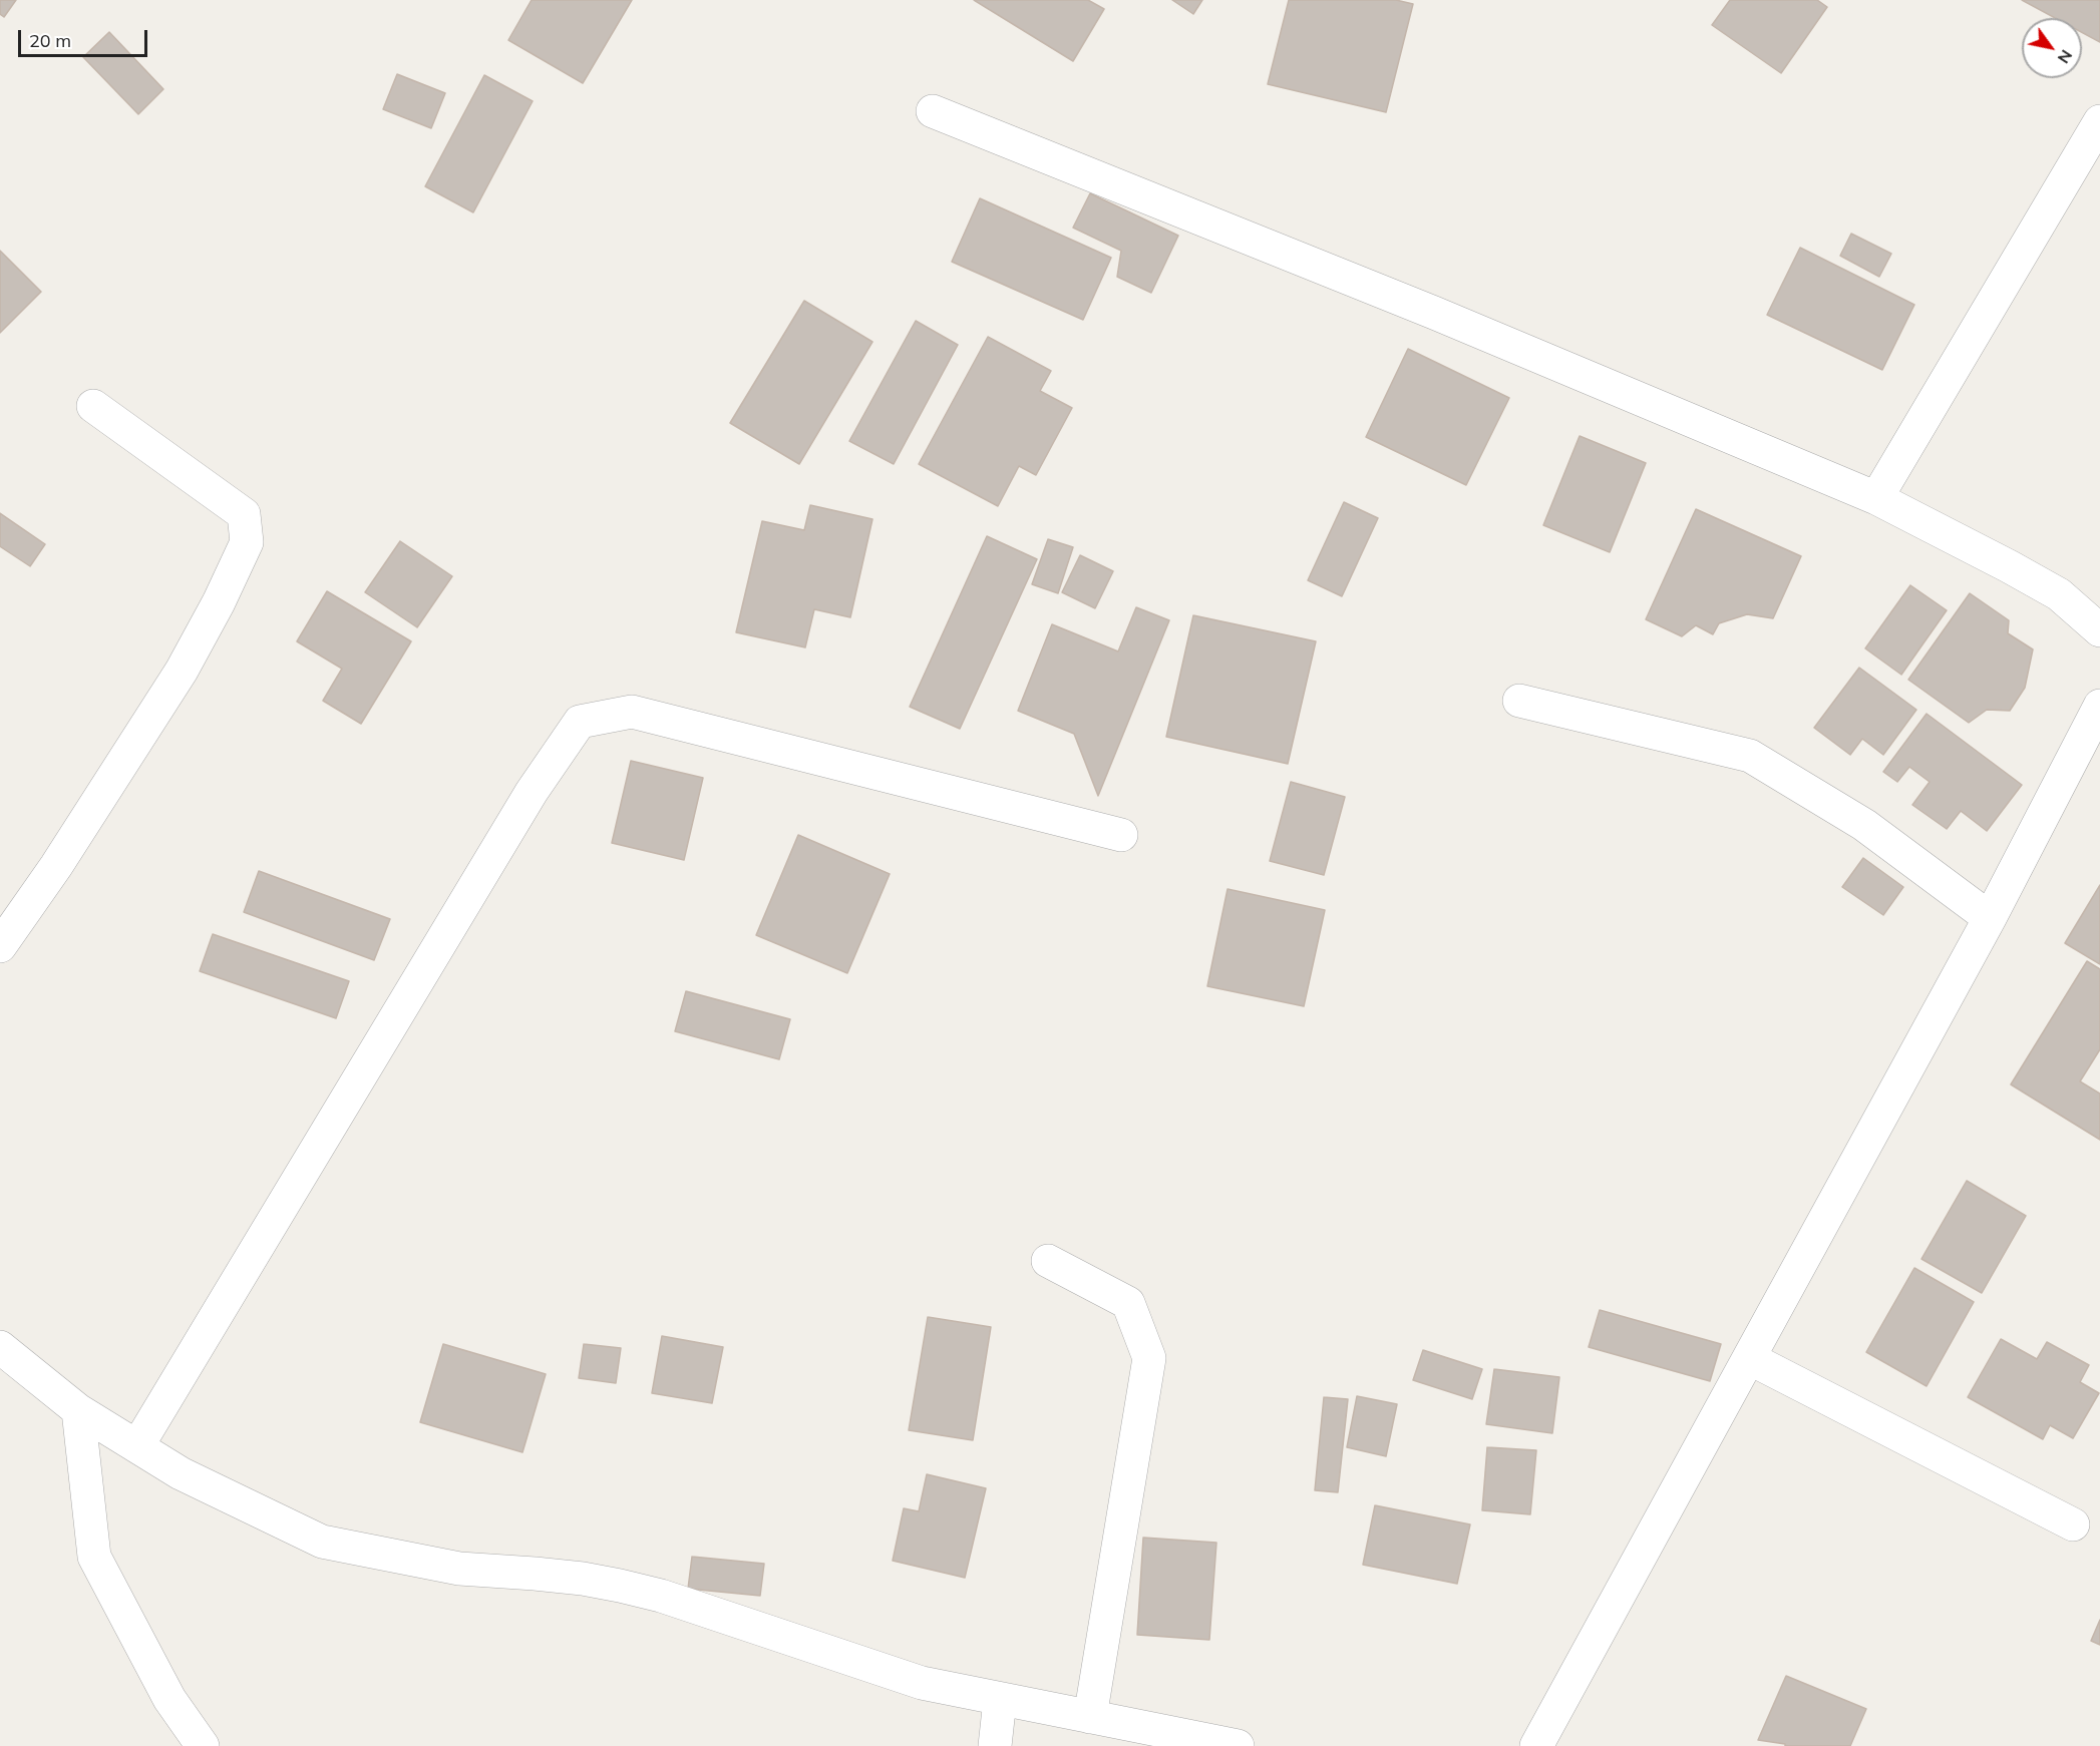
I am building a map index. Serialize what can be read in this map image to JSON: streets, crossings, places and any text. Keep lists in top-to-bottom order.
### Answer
{
  "scale_bar": "20 m",
  "north": "bottom right"
}
